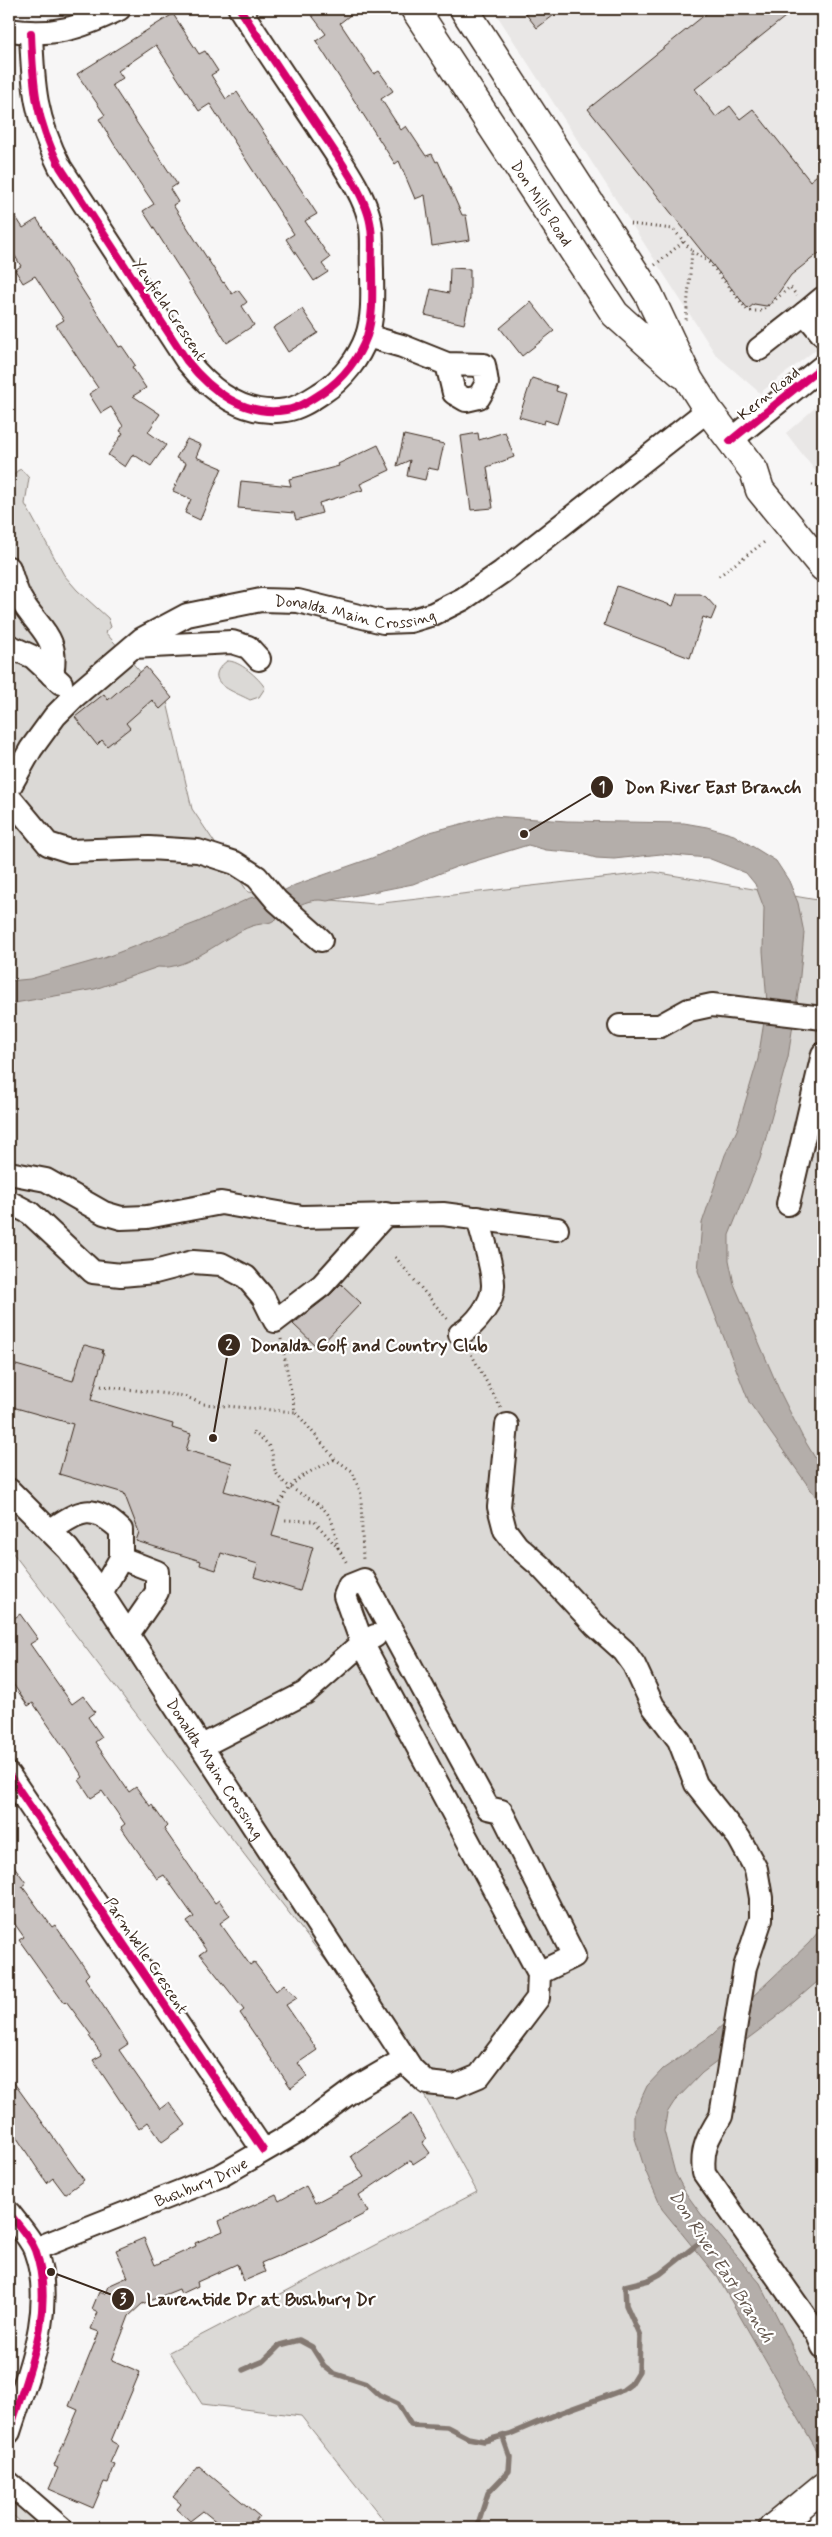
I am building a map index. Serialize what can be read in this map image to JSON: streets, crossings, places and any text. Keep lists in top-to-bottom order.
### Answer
{
  "streets": {
    "main road": ["Don Mills Road"],
    "street": [
      "Yewfield Crescent",
      "Kern Road",
      "Donalda Main Crossing",
      "Parmbelle Crescent",
      "Bushbury Drive"
    ]
  },
  "crossings": [
    ["Don Mills Road", "Kern Road"],
    ["Don Mills Road", "Donalda Main Crossing"],
    ["Donalda Main Crossing", "Bushbury Drive"],
    ["Parmbelle Crescent", "Bushbury Drive"]
  ],
  "water": ["Don River East Branch"],
  "places": ["Don River East Branch", "Donalda Golf and Country Club", "Laurentide Dr at Bushbury Dr"]
}
